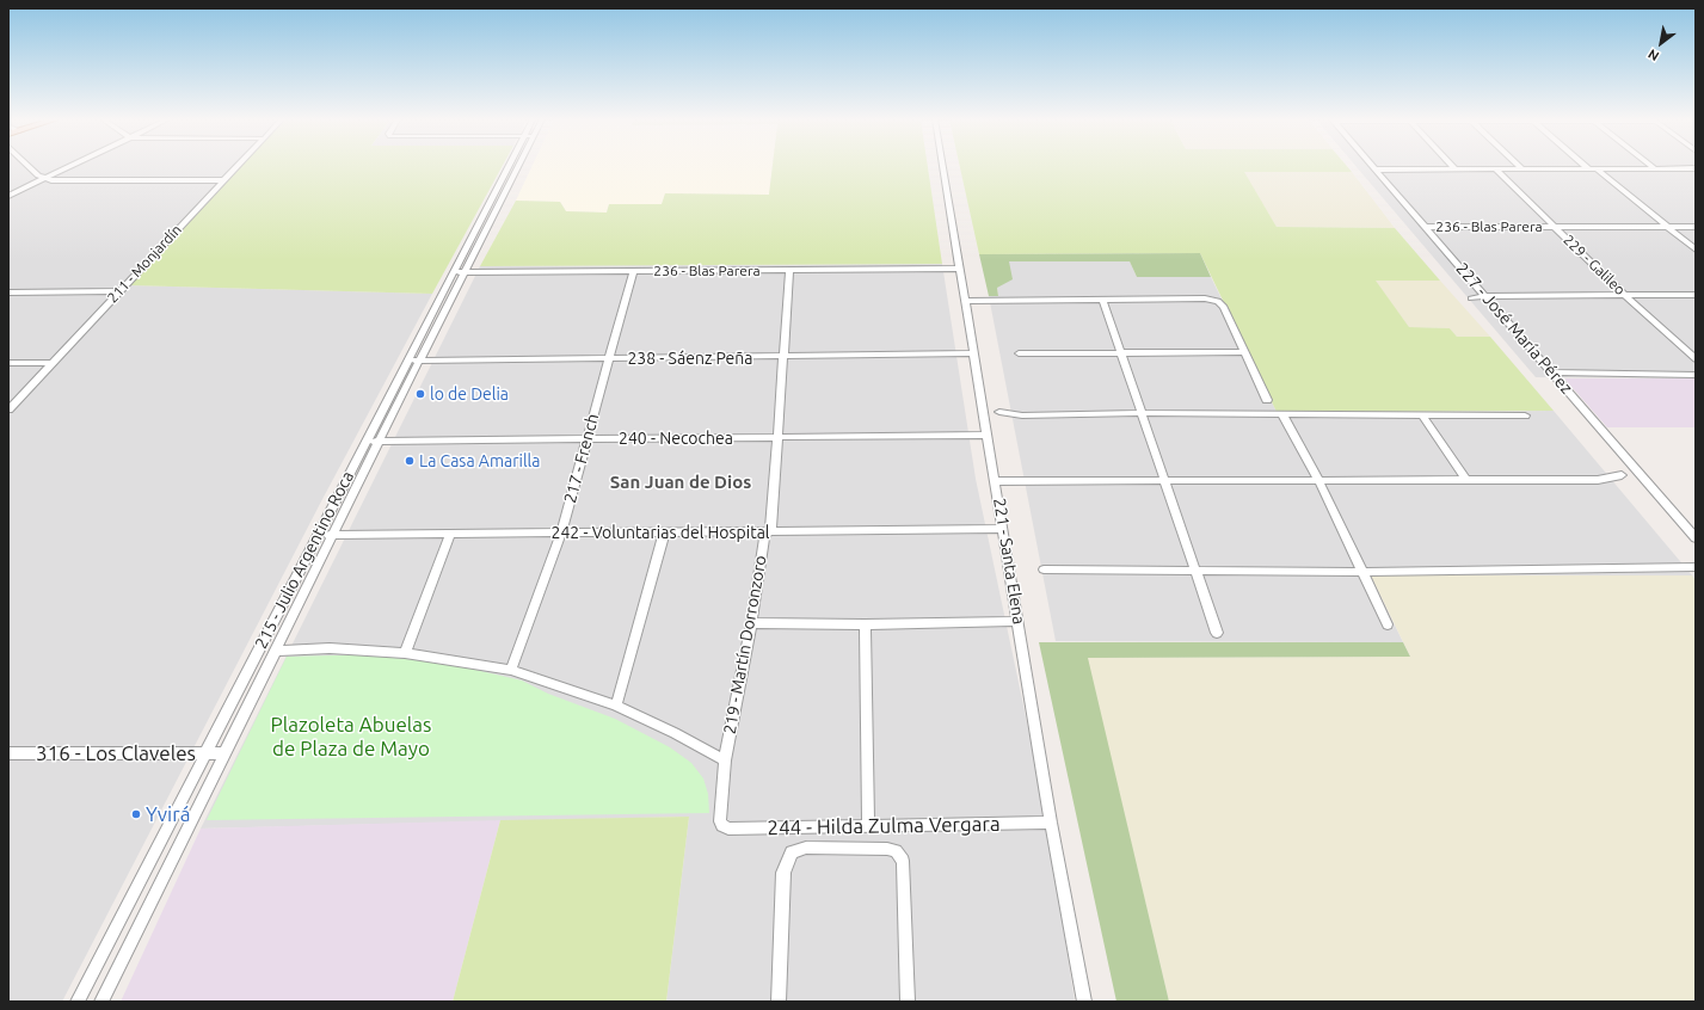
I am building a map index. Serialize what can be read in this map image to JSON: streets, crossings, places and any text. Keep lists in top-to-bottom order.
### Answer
{
  "streets": {
    "street": [
      "236 - Blas Parera",
      "211 - Monjardín",
      "229 - Galileo",
      "227 - José María Pérez",
      "238 - Sáenz Peña",
      "240 - Necochea",
      "217 - French",
      "242 - Voluntarias del Hospital",
      "215 - Julio Argentino Roca",
      "221 - Santa Elena",
      "219 - Martín Dorronzoro",
      "316 - Los Claveles",
      "244 - Hilda Zulma Vergara"
    ]
  },
  "crossings": [
    ["236 - Blas Parera", "229 - Galileo"],
    ["236 - Blas Parera", "227 - José María Pérez"],
    ["236 - Blas Parera", "217 - French"],
    ["236 - Blas Parera", "215 - Julio Argentino Roca"],
    ["236 - Blas Parera", "221 - Santa Elena"],
    ["236 - Blas Parera", "219 - Martín Dorronzoro"],
    ["238 - Sáenz Peña", "217 - French"],
    ["238 - Sáenz Peña", "215 - Julio Argentino Roca"],
    ["238 - Sáenz Peña", "221 - Santa Elena"],
    ["238 - Sáenz Peña", "219 - Martín Dorronzoro"],
    ["240 - Necochea", "217 - French"],
    ["240 - Necochea", "215 - Julio Argentino Roca"],
    ["240 - Necochea", "221 - Santa Elena"],
    ["240 - Necochea", "219 - Martín Dorronzoro"],
    ["217 - French", "242 - Voluntarias del Hospital"],
    ["242 - Voluntarias del Hospital", "215 - Julio Argentino Roca"],
    ["242 - Voluntarias del Hospital", "221 - Santa Elena"],
    ["242 - Voluntarias del Hospital", "219 - Martín Dorronzoro"],
    ["215 - Julio Argentino Roca", "316 - Los Claveles"],
    ["221 - Santa Elena", "244 - Hilda Zulma Vergara"],
    ["219 - Martín Dorronzoro", "244 - Hilda Zulma Vergara"]
  ],
  "districts": ["San Juan de Dios"],
  "parks": ["Plazoleta Abuelas de Plaza de Mayo"],
  "places": ["lo de Delia", "La Casa Amarilla", "Yvirá"],
  "north": "bottom left"
}
